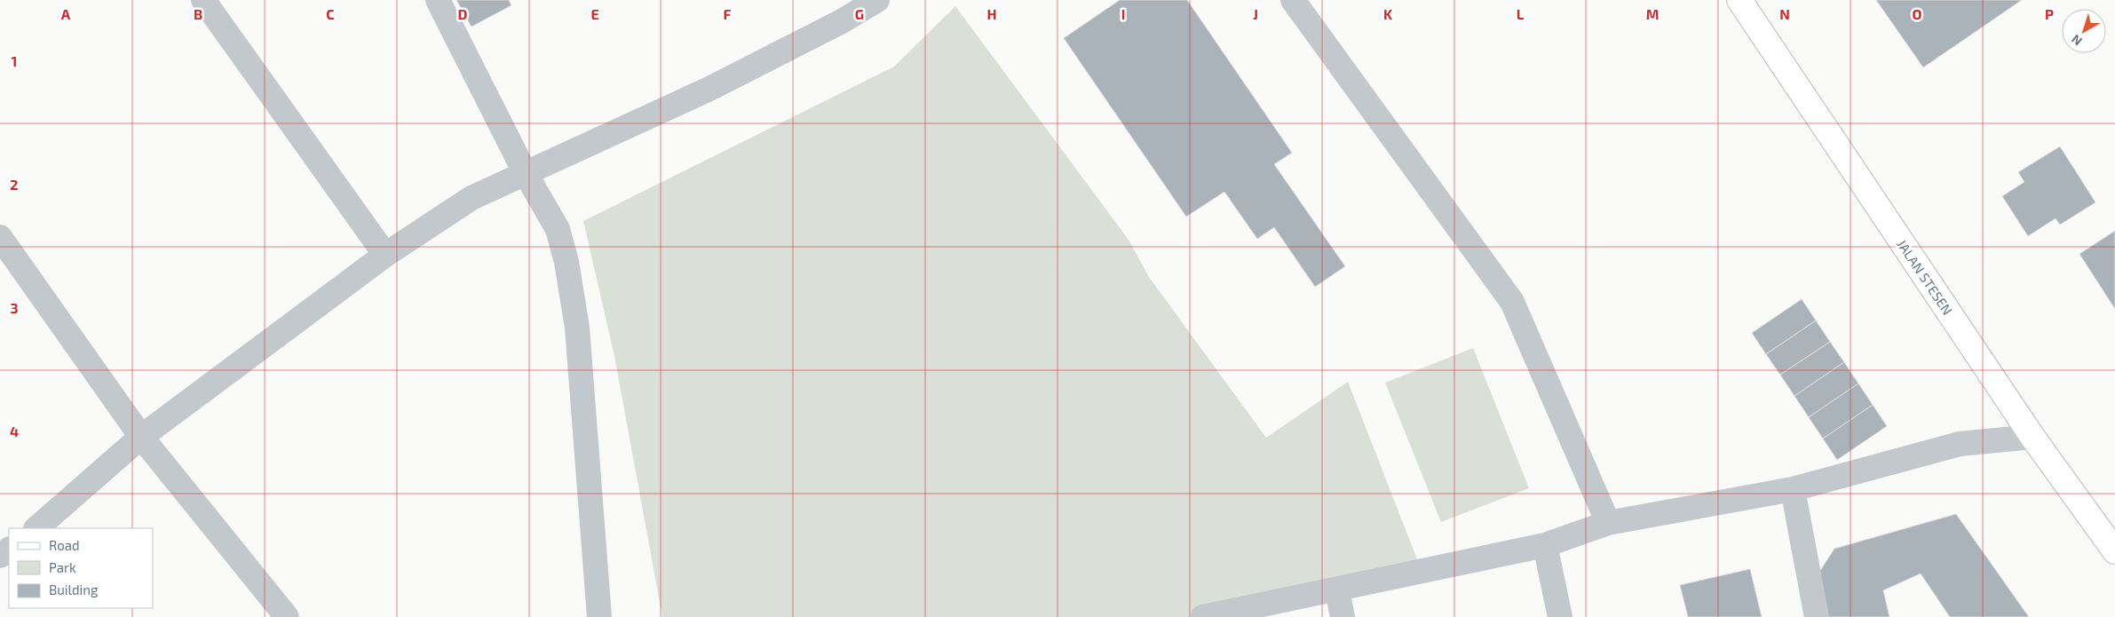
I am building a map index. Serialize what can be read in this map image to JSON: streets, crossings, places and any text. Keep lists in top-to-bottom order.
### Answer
{
  "streets": {
    "main road": ["JALAN STESEN"]
  },
  "legend": ["Road", "Park", "Building"],
  "north": "bottom left",
  "grid": {
    "columns": [
      "A",
      "B",
      "C",
      "D",
      "E",
      "F",
      "G",
      "H",
      "I",
      "J",
      "K",
      "L",
      "M",
      "N",
      "O",
      "P"
    ],
    "rows": [
      "1",
      "2",
      "3",
      "4"
    ]
  }
}
